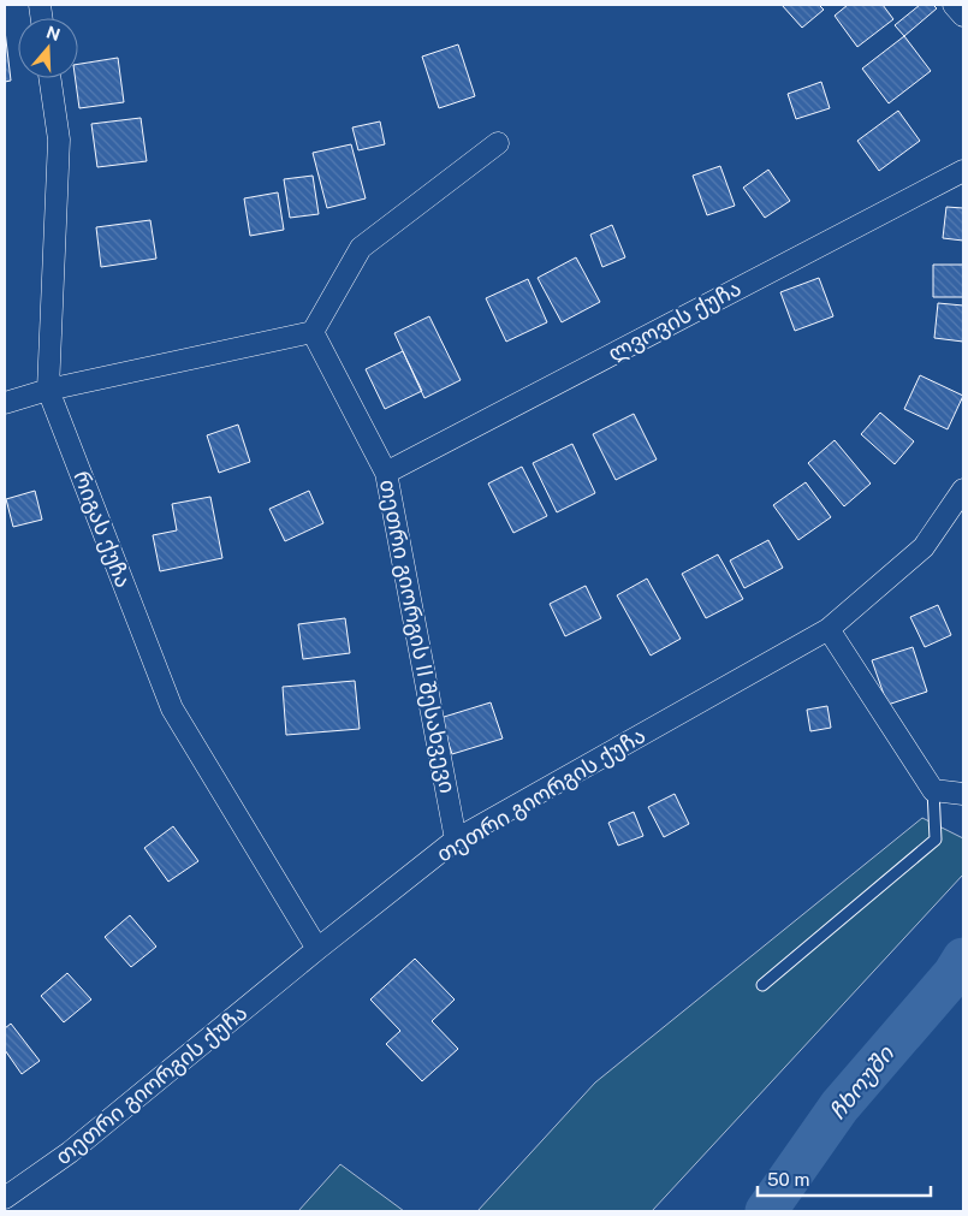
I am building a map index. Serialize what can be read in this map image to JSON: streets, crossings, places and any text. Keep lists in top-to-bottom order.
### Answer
{
  "streets": {
    "street": [
      "ლვოვის ქუჩა",
      "რიგას ქუჩა",
      "თეთრი გიორგის II შესახვევი",
      "თეთრი გიორგის ქუჩა"
    ]
  },
  "crossings": [
    ["ლვოვის ქუჩა", "თეთრი გიორგის II შესახვევი"],
    ["რიგას ქუჩა", "თეთრი გიორგის ქუჩა"],
    ["თეთრი გიორგის II შესახვევი", "თეთრი გიორგის ქუჩა"]
  ],
  "water": ["ჩხოუში"],
  "scale_bar": "50 m",
  "north": "top"
}
